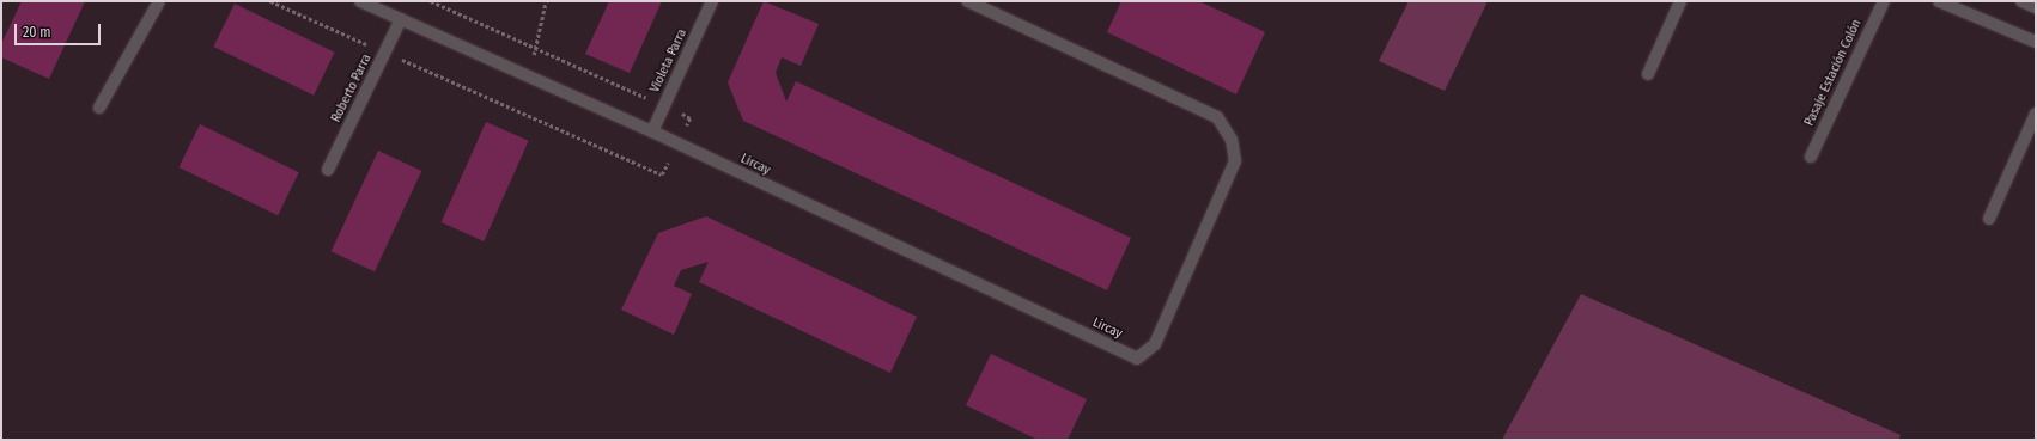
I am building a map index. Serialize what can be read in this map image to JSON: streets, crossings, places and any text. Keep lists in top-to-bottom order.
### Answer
{
  "streets": {
    "street": [
      "Violeta Parra",
      "Pasaje Estación Colón",
      "Roberto Parra",
      "Lircay"
    ]
  },
  "crossings": [
    ["Violeta Parra", "Lircay"],
    ["Roberto Parra", "Lircay"]
  ],
  "scale_bar": "20 m"
}
